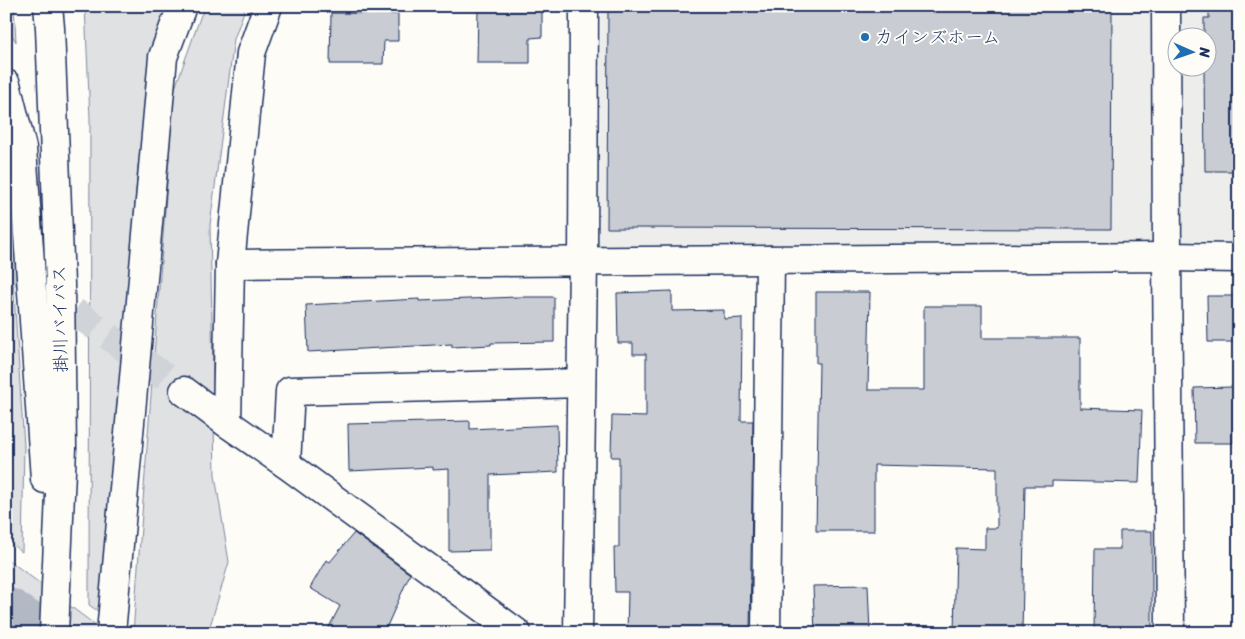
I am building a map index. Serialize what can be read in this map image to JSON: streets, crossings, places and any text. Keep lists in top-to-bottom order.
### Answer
{
  "streets": {
    "main road": ["掛川バイパス"]
  },
  "places": ["カインズホーム"],
  "north": "right"
}
